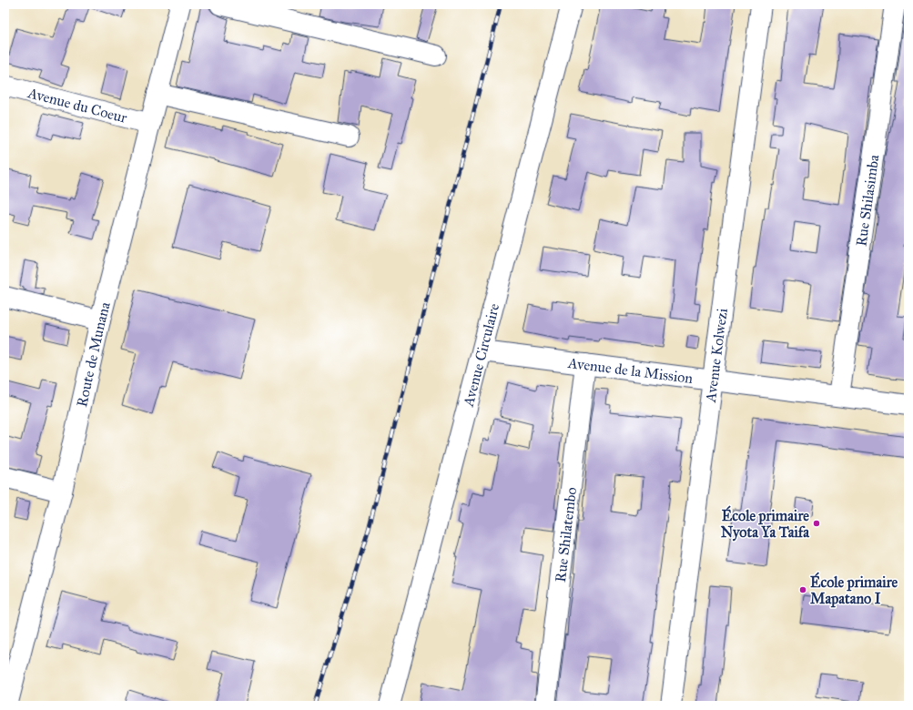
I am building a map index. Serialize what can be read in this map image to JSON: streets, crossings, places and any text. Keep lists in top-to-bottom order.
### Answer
{
  "streets": {
    "street": [
      "Avenue du Coeur",
      "Rue Shilasimba",
      "Route de Munana",
      "Avenue Circulaire",
      "Avenue Kolwezi",
      "Avenue de la Mission",
      "Rue Shilatembo"
    ]
  },
  "crossings": [
    ["Avenue du Coeur", "Route de Munana"],
    ["Rue Shilasimba", "Avenue de la Mission"],
    ["Avenue Circulaire", "Avenue de la Mission"],
    ["Avenue Kolwezi", "Avenue de la Mission"],
    ["Avenue de la Mission", "Rue Shilatembo"]
  ],
  "places": ["École primaire Nyota Ya Taifa", "École primaire Mapatano I"]
}
